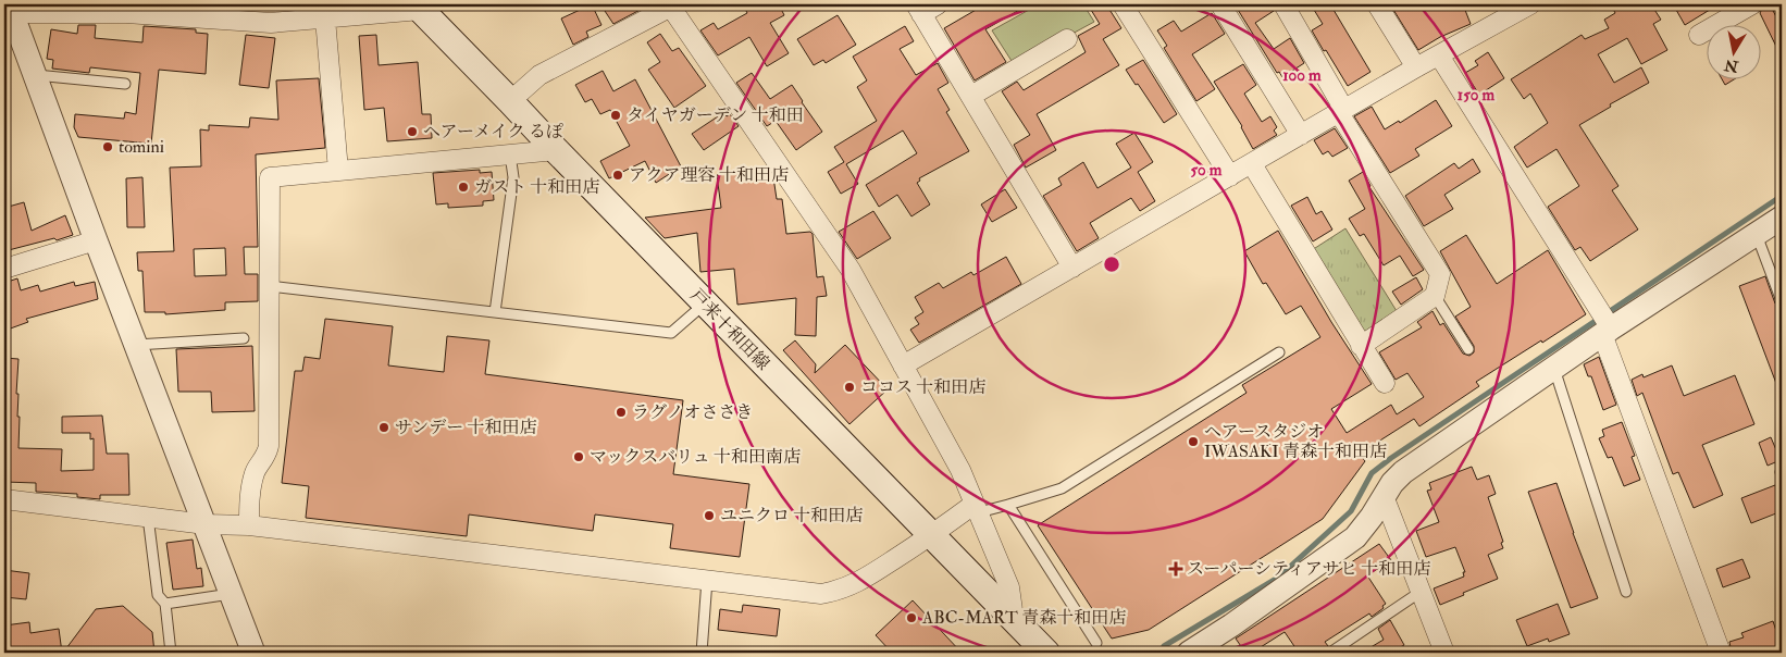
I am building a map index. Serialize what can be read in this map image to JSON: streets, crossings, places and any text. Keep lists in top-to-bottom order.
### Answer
{
  "streets": {
    "main road": ["戸来十和田線"]
  },
  "places": {
    "other": [
      "タイヤガーデン 十和田",
      "ヘアーメイク るぽ",
      "tomini",
      "アクア理容 十和田店",
      "ガスト 十和田店",
      "ココス 十和田店",
      "ラグノオささき",
      "サンデー 十和田店",
      "ヘアースタジオ IWASAKI 青森十和田店",
      "マックスバリュ 十和田南店",
      "ユニクロ 十和田店",
      "ABC-MART 青森十和田店"
    ],
    "health": ["スーパーシティアサヒ 十和田店"]
  },
  "north": "bottom",
  "rings": ["100 m", "150 m", "50 m"]
}
